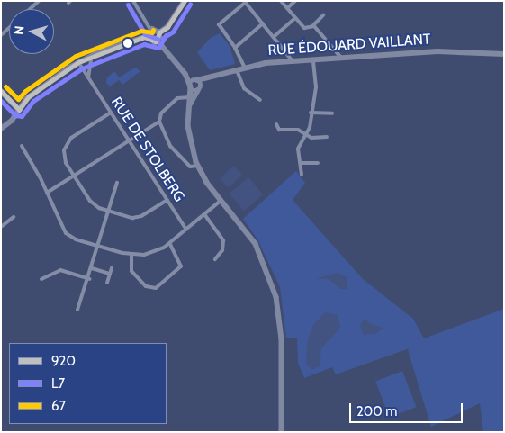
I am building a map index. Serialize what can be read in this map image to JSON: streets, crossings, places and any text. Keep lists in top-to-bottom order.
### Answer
{
  "streets": {
    "street": ["RUE ÉDOUARD VAILLANT", "RUE DE STOLBERG"]
  },
  "lines": ["transit line 920", "transit line L7", "transit line 67"],
  "legend": ["920", "L7", "67"],
  "scale_bar": "200 m",
  "north": "left"
}
